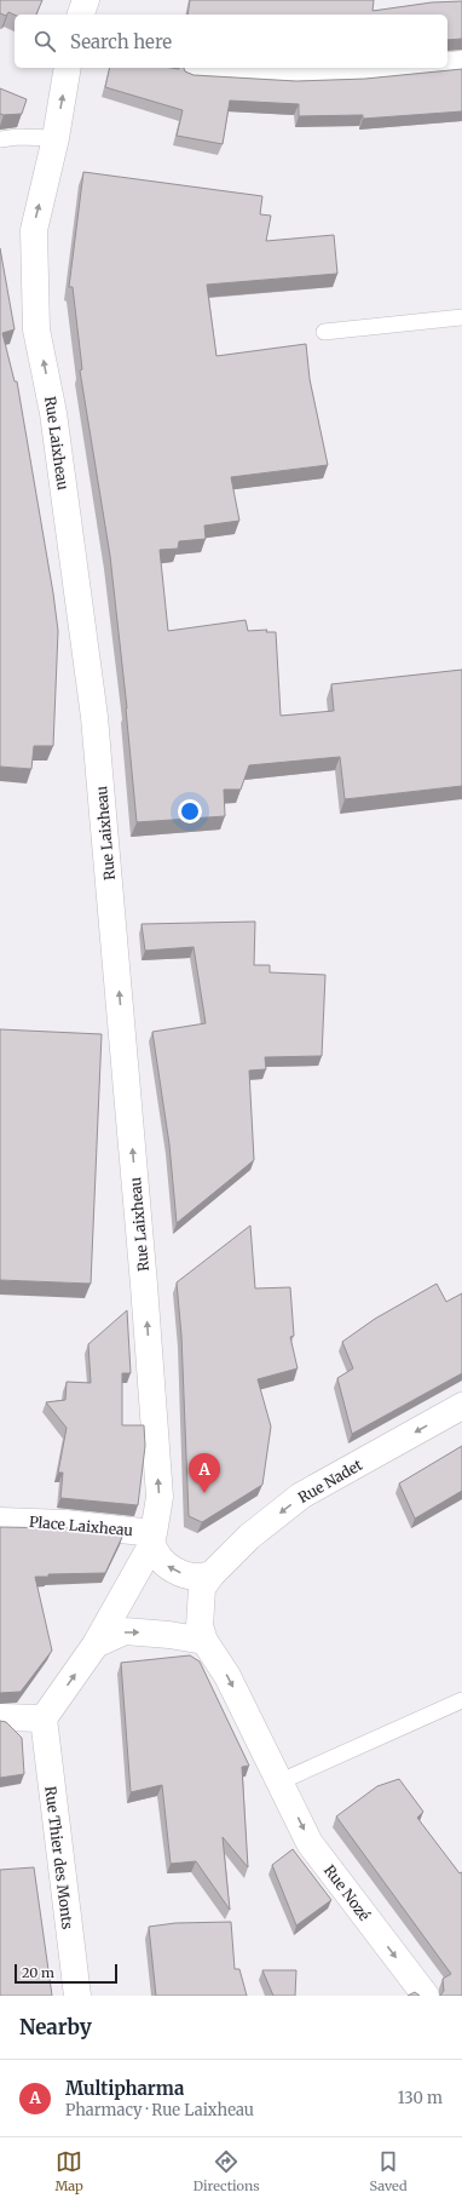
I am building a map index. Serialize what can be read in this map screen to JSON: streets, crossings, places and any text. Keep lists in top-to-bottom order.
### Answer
{
  "streets": {
    "street": [
      "Rue Laixheau",
      "Rue Nadet",
      "Place Laixheau",
      "Rue Thier des Monts",
      "Rue Nozé"
    ]
  },
  "crossings": [
    ["Rue Laixheau", "Place Laixheau"],
    ["Rue Nadet", "Place Laixheau"],
    ["Place Laixheau", "Rue Thier des Monts"]
  ],
  "one_way": ["Rue Laixheau", "Rue Nadet", "Rue Nozé"],
  "scale_bar": "20 m",
  "page": {
    "search": "Search here",
    "pins": "A",
    "scale": "20 m",
    "heading": "Nearby",
    "list": [
      {
        "mark": "A",
        "name": "Multipharma",
        "note": "Pharmacy · Rue Laixheau",
        "value": "130 m"
      }
    ],
    "nav": ["Map", "Directions", "Saved"]
  }
}
